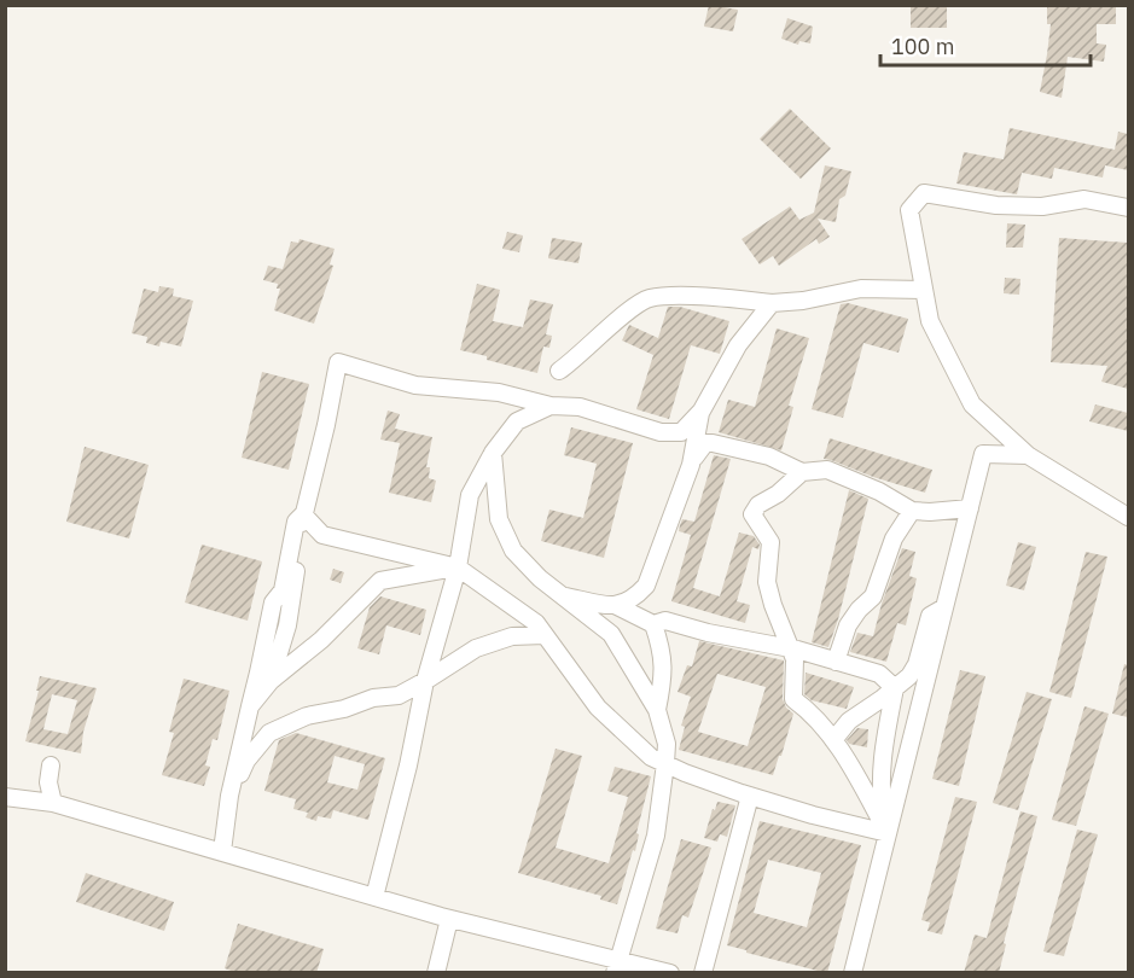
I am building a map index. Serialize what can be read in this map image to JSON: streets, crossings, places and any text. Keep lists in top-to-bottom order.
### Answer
{
  "scale_bar": "100 m"
}
